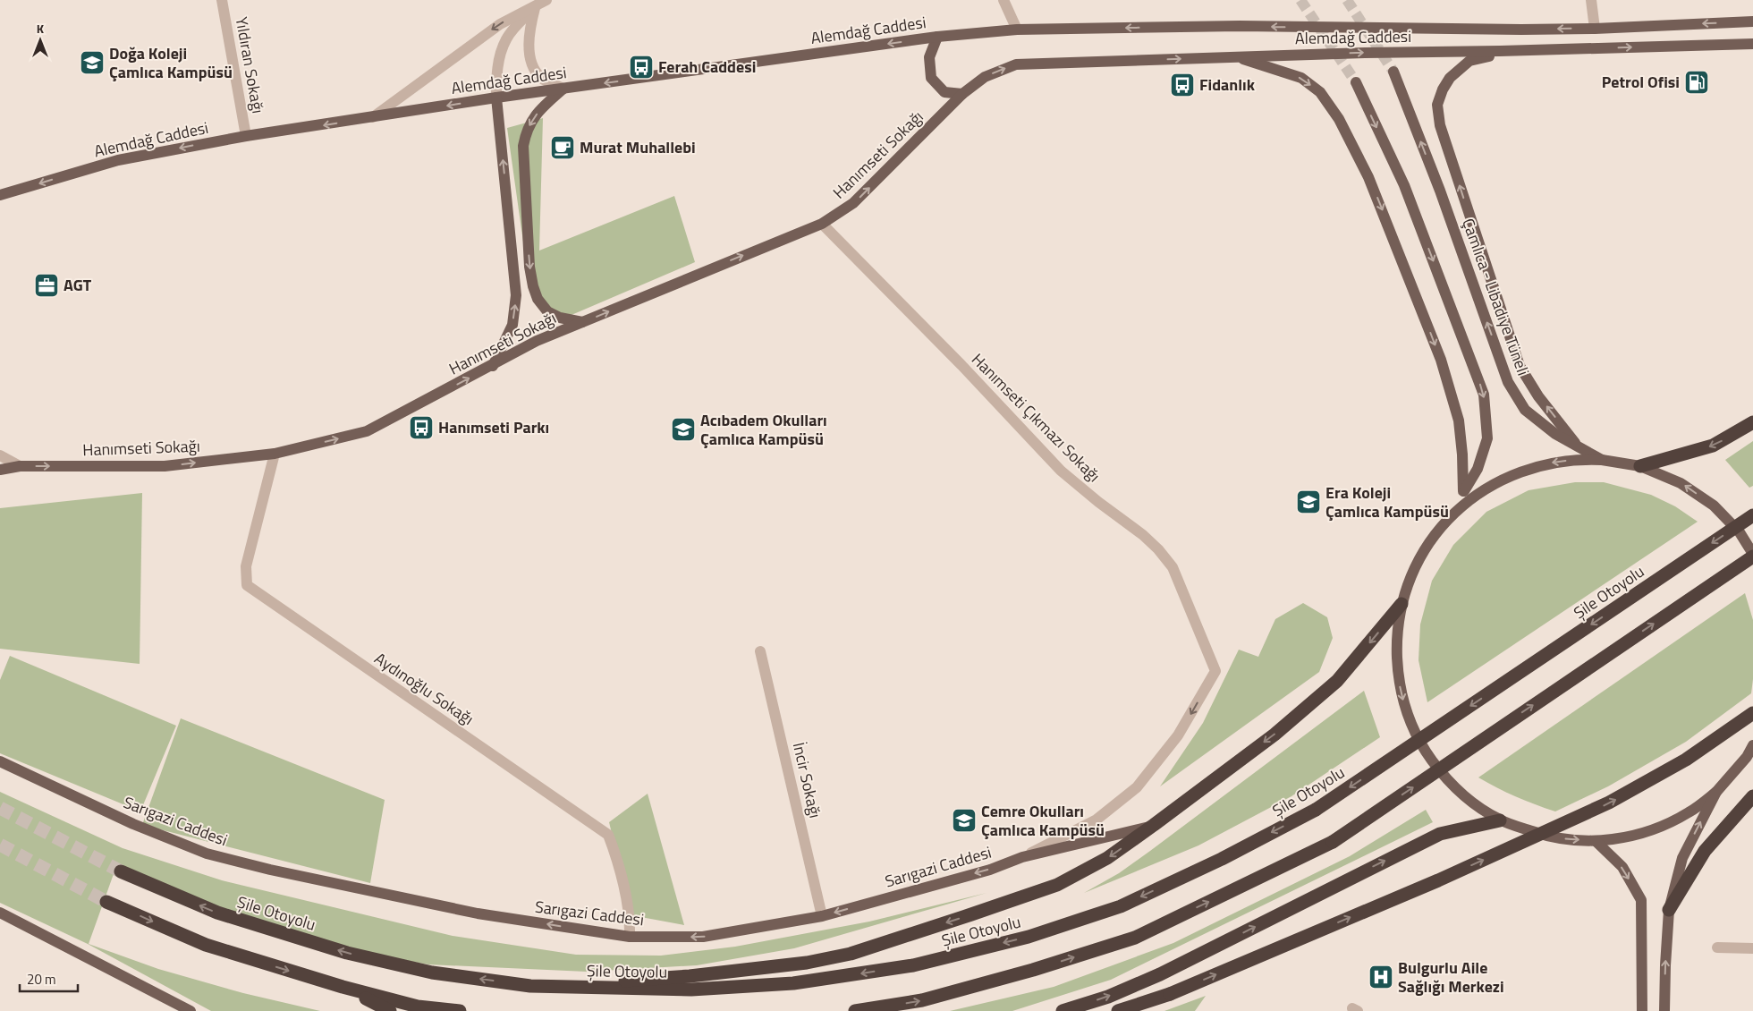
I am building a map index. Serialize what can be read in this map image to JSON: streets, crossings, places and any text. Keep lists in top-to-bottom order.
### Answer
{
  "streets": {
    "highway": ["Şile Otoyolu"],
    "main road": [
      "Alemdağ Caddesi",
      "Hanımseti Sokağı",
      "Çamlıca - Libadiye Tüneli",
      "Sarıgazi Caddesi"
    ],
    "street": [
      "Yıldıran Sokağı",
      "Hanımseti Çıkmazı Sokağı",
      "Aydınoğlu Sokağı",
      "İncir Sokağı"
    ]
  },
  "crossings": [
    ["Alemdağ Caddesi", "Yıldıran Sokağı"],
    ["Alemdağ Caddesi", "Hanımseti Sokağı"],
    ["Hanımseti Sokağı", "Hanımseti Çıkmazı Sokağı"],
    ["Hanımseti Sokağı", "Aydınoğlu Sokağı"],
    ["Hanımseti Çıkmazı Sokağı", "Sarıgazi Caddesi"],
    ["Aydınoğlu Sokağı", "Sarıgazi Caddesi"],
    ["İncir Sokağı", "Sarıgazi Caddesi"]
  ],
  "one_way": ["Hanımseti Sokağı", "Sarıgazi Caddesi"],
  "places": {
    "school or university": [
      "Doğa Koleji Çamlıca Kampüsü",
      "Acıbadem Okulları Çamlıca Kampüsü",
      "Era Koleji Çamlıca Kampüsü",
      "Cemre Okulları Çamlıca Kampüsü"
    ],
    "bus stop": ["Ferah Caddesi", "Fidanlık", "Hanımseti Parkı"],
    "fuel station": ["Petrol Ofisi"],
    "cafe": ["Murat Muhallebi"],
    "office": ["AGT"],
    "hospital": ["Bulgurlu Aile Sağlığı Merkezi"]
  },
  "scale_bar": "20 m",
  "north": "top"
}
